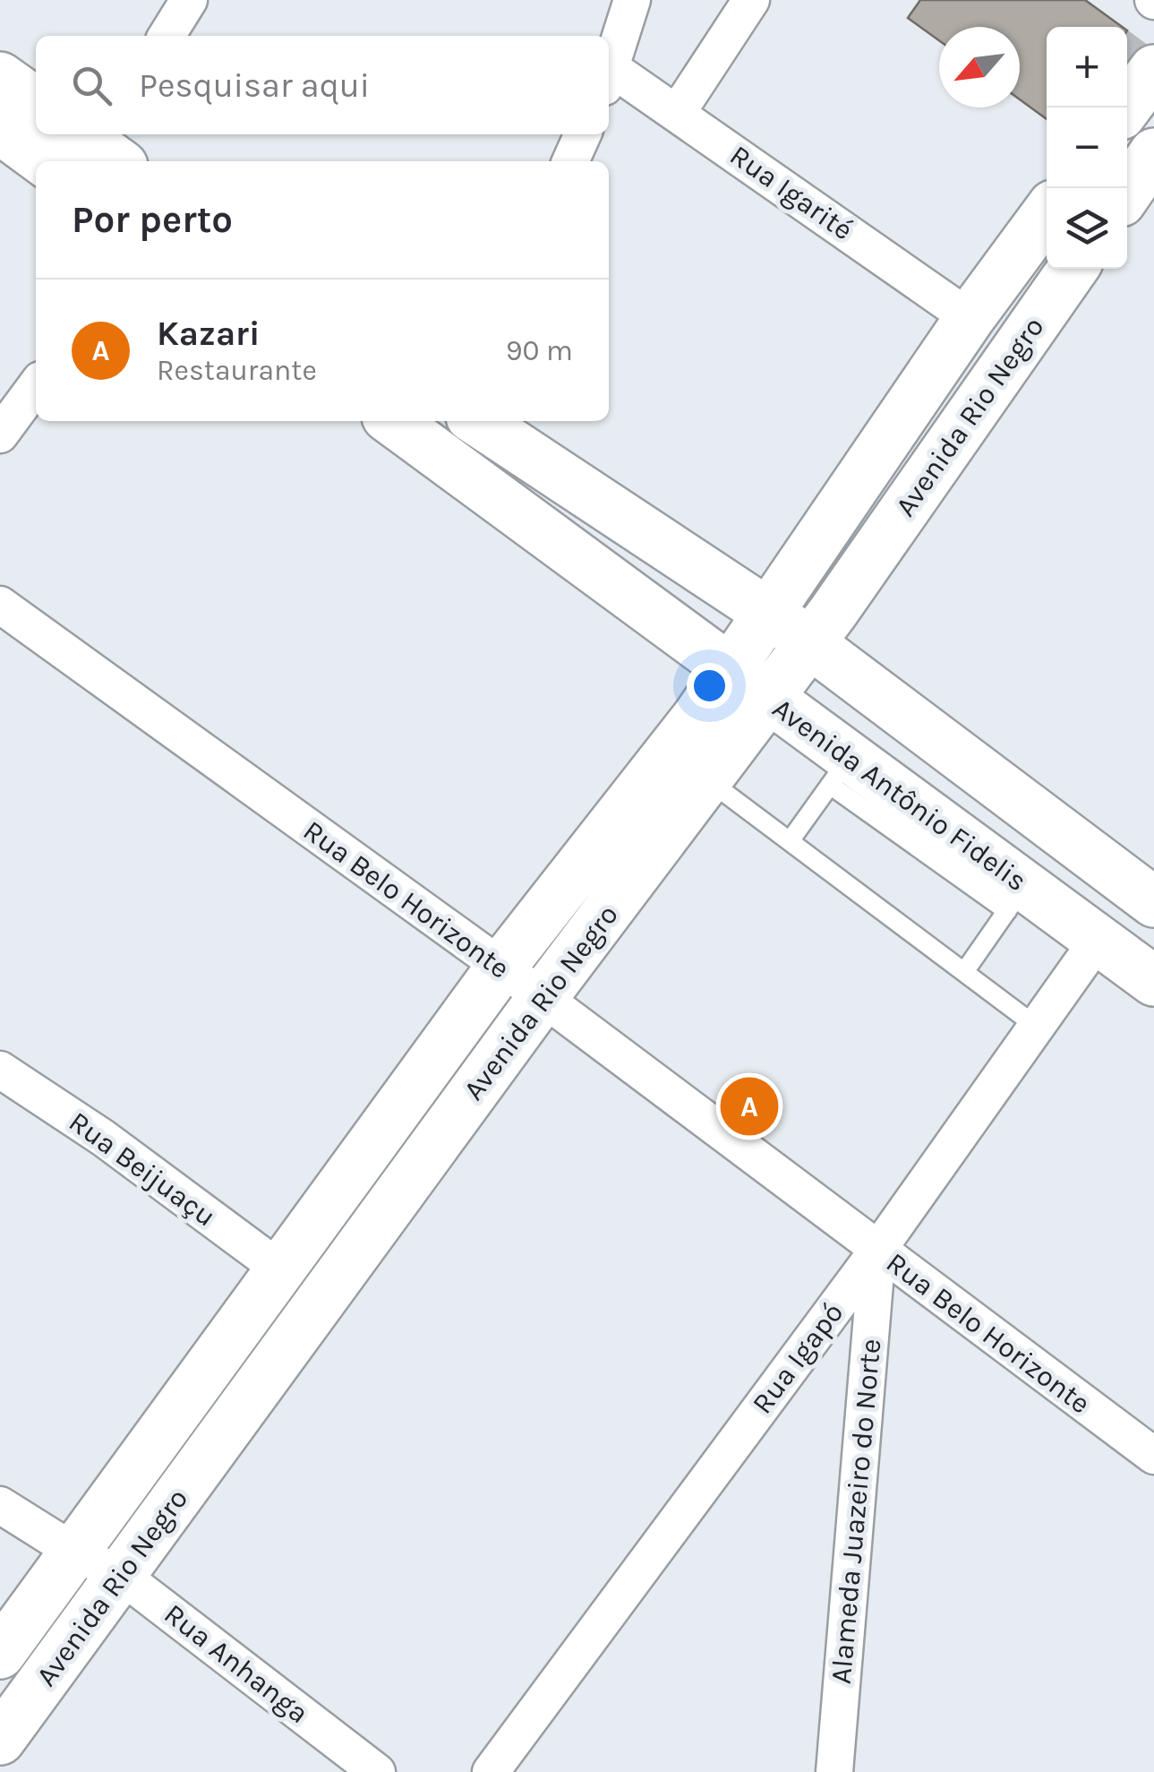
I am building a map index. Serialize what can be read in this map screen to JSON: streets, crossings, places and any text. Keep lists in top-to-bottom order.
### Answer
{
  "streets": {
    "main road": ["Avenida Rio Negro", "Avenida Antônio Fidelis"],
    "street": [
      "Rua Igarité",
      "Rua Belo Horizonte",
      "Rua Beijuaçu",
      "Rua Igapó",
      "Alameda Juazeiro do Norte",
      "Rua Anhanga"
    ]
  },
  "crossings": [
    ["Rua Igarité", "Avenida Rio Negro"],
    ["Avenida Rio Negro", "Avenida Antônio Fidelis"],
    ["Avenida Rio Negro", "Rua Belo Horizonte"],
    ["Avenida Rio Negro", "Rua Beijuaçu"],
    ["Avenida Rio Negro", "Rua Anhanga"],
    ["Avenida Antônio Fidelis", "Rua Igapó"],
    ["Rua Belo Horizonte", "Rua Igapó"],
    ["Rua Belo Horizonte", "Alameda Juazeiro do Norte"],
    ["Rua Igapó", "Alameda Juazeiro do Norte"]
  ],
  "north": "bottom left",
  "page": {
    "map_buttons": ["+", "−"],
    "search": "Pesquisar aqui",
    "heading": "Por perto",
    "list": [
      {
        "mark": "A",
        "name": "Kazari",
        "note": "Restaurante",
        "value": "90 m"
      }
    ],
    "pins": "A"
  }
}
